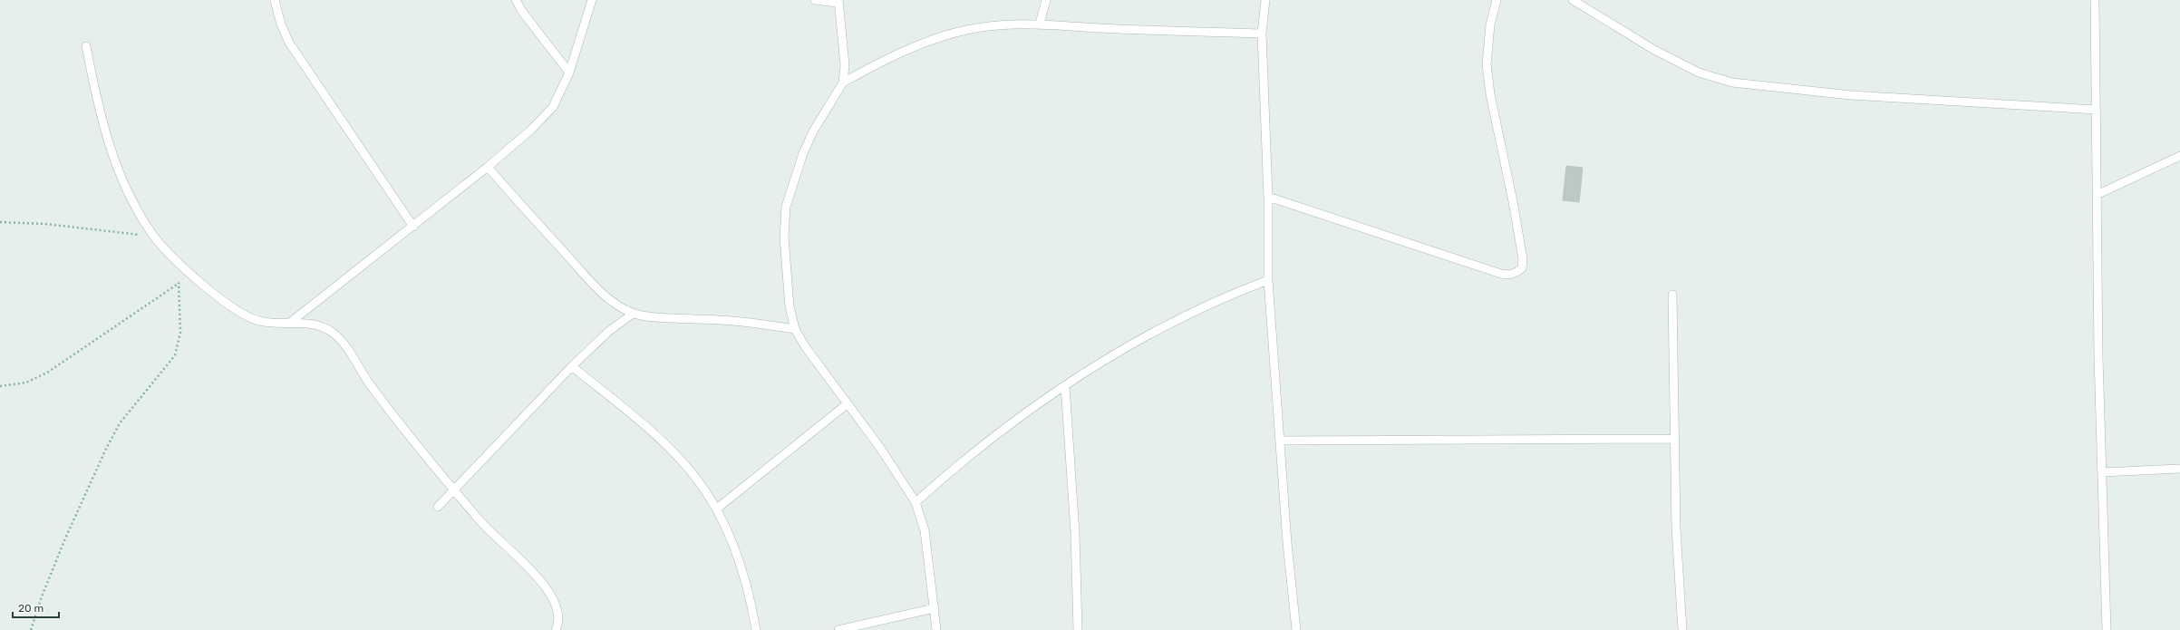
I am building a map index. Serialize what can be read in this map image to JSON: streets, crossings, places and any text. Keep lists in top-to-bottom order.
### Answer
{
  "scale_bar": "20 m"
}
